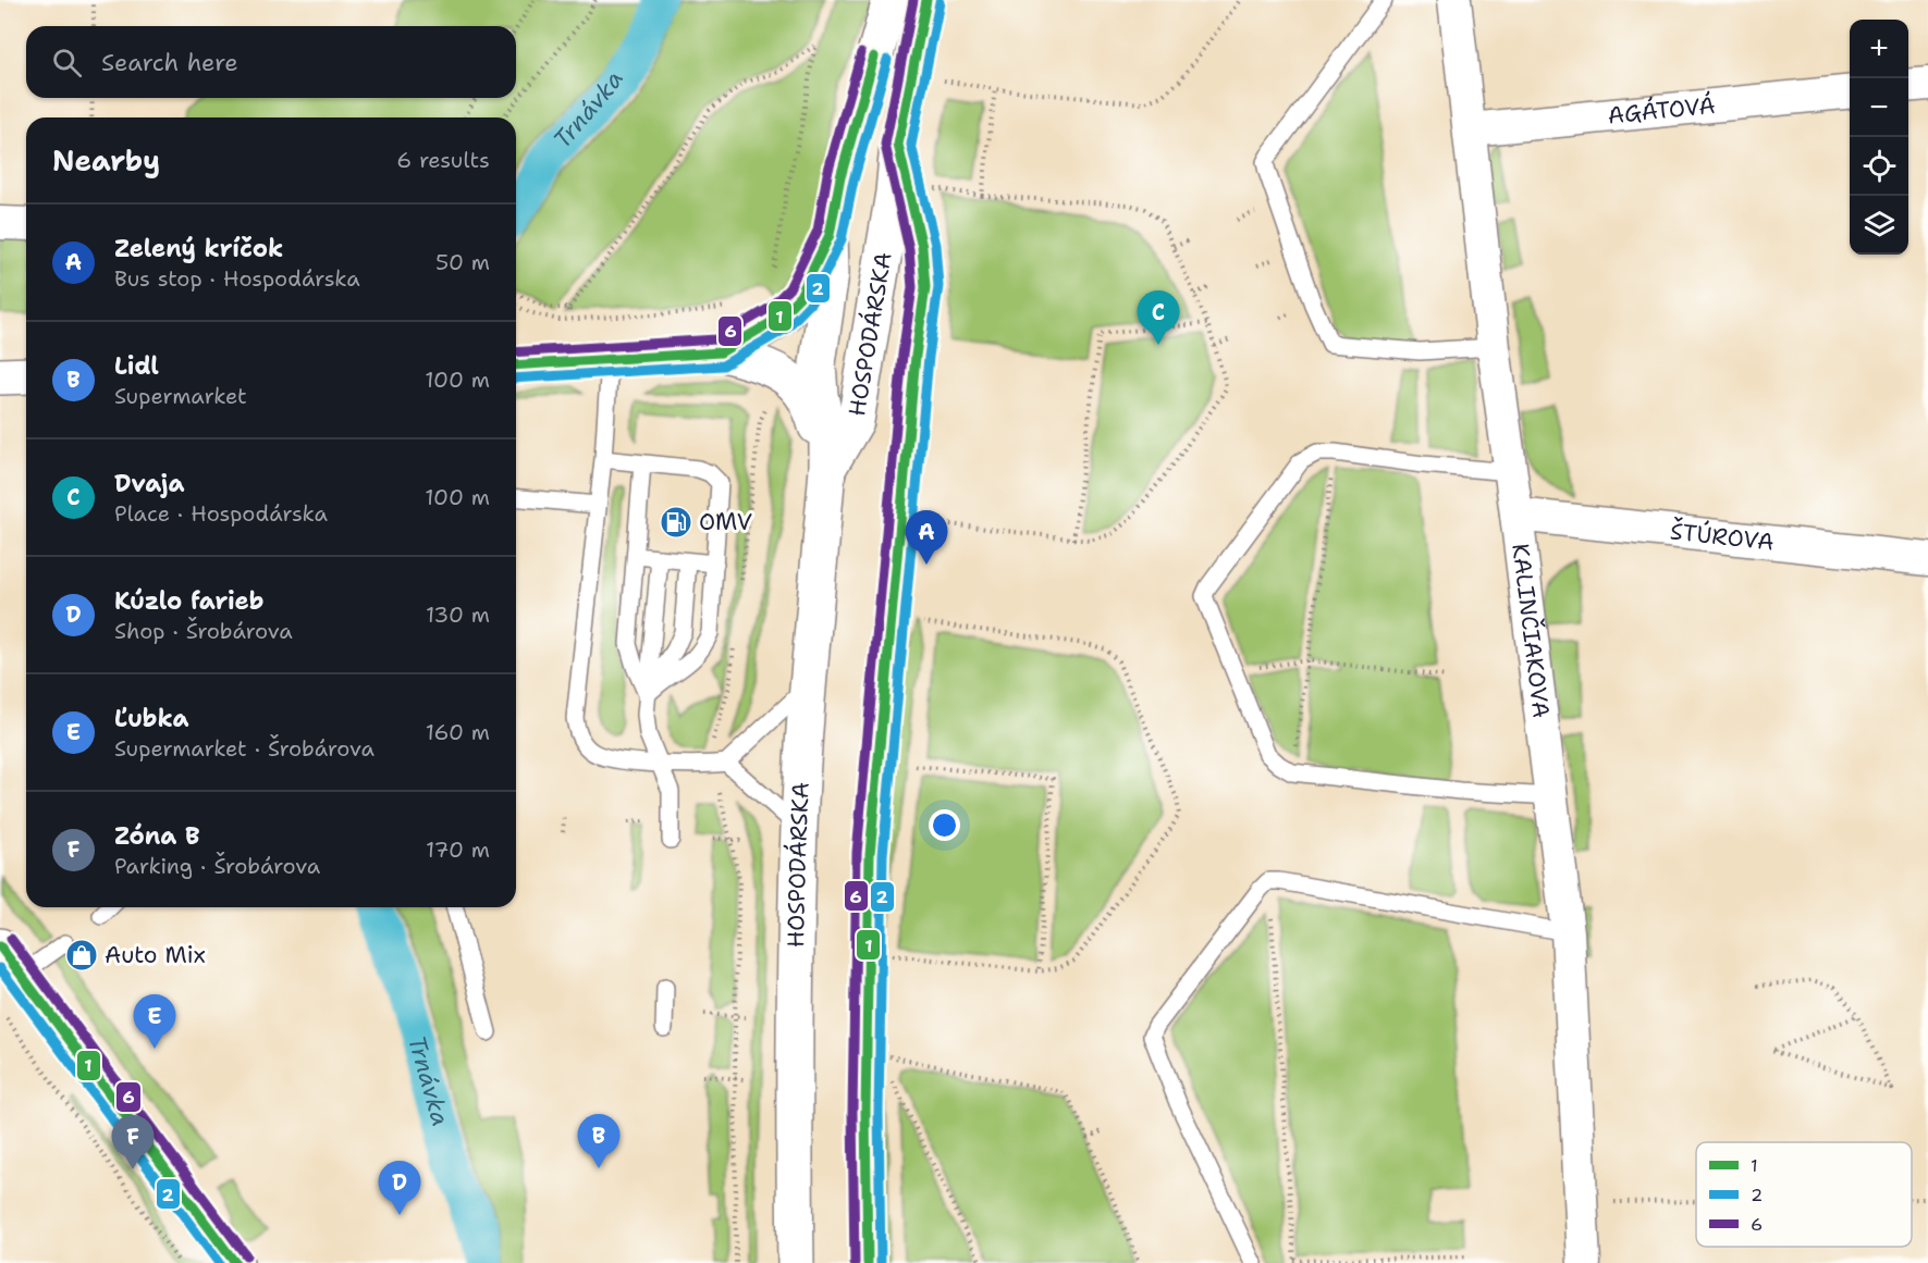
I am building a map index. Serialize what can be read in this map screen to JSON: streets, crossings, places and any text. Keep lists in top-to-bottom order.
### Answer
{
  "streets": {
    "street": [
      "AGÁTOVÁ",
      "HOSPODÁRSKA",
      "ŠTÚROVA",
      "KALINČIAKOVA"
    ]
  },
  "crossings": [
    ["AGÁTOVÁ", "KALINČIAKOVA"],
    ["ŠTÚROVA", "KALINČIAKOVA"]
  ],
  "water": ["Trnávka"],
  "places": {
    "fuel station": ["OMV"],
    "shop": ["Auto Mix"]
  },
  "lines": ["transit line 1", "transit line 6", "transit line 2"],
  "legend": ["1", "2", "6"],
  "page": {
    "map_buttons": ["+", "−"],
    "search": "Search here",
    "heading": ["Nearby", "6 results"],
    "list": [
      {
        "mark": "A",
        "name": "Zelený kríčok",
        "note": "Bus stop · Hospodárska",
        "value": "50 m"
      },
      {
        "mark": "B",
        "name": "Lidl",
        "note": "Supermarket",
        "value": "100 m"
      },
      {
        "mark": "C",
        "name": "Dvaja",
        "note": "Place · Hospodárska",
        "value": "100 m"
      },
      {
        "mark": "D",
        "name": "Kúzlo farieb",
        "note": "Shop · Šrobárova",
        "value": "130 m"
      },
      {
        "mark": "E",
        "name": "Ľubka",
        "note": "Supermarket · Šrobárova",
        "value": "160 m"
      },
      {
        "mark": "F",
        "name": "Zóna B",
        "note": "Parking · Šrobárova",
        "value": "170 m"
      }
    ],
    "pins": [
      "C",
      "A",
      "E",
      "B",
      "F",
      "D"
    ]
  }
}
